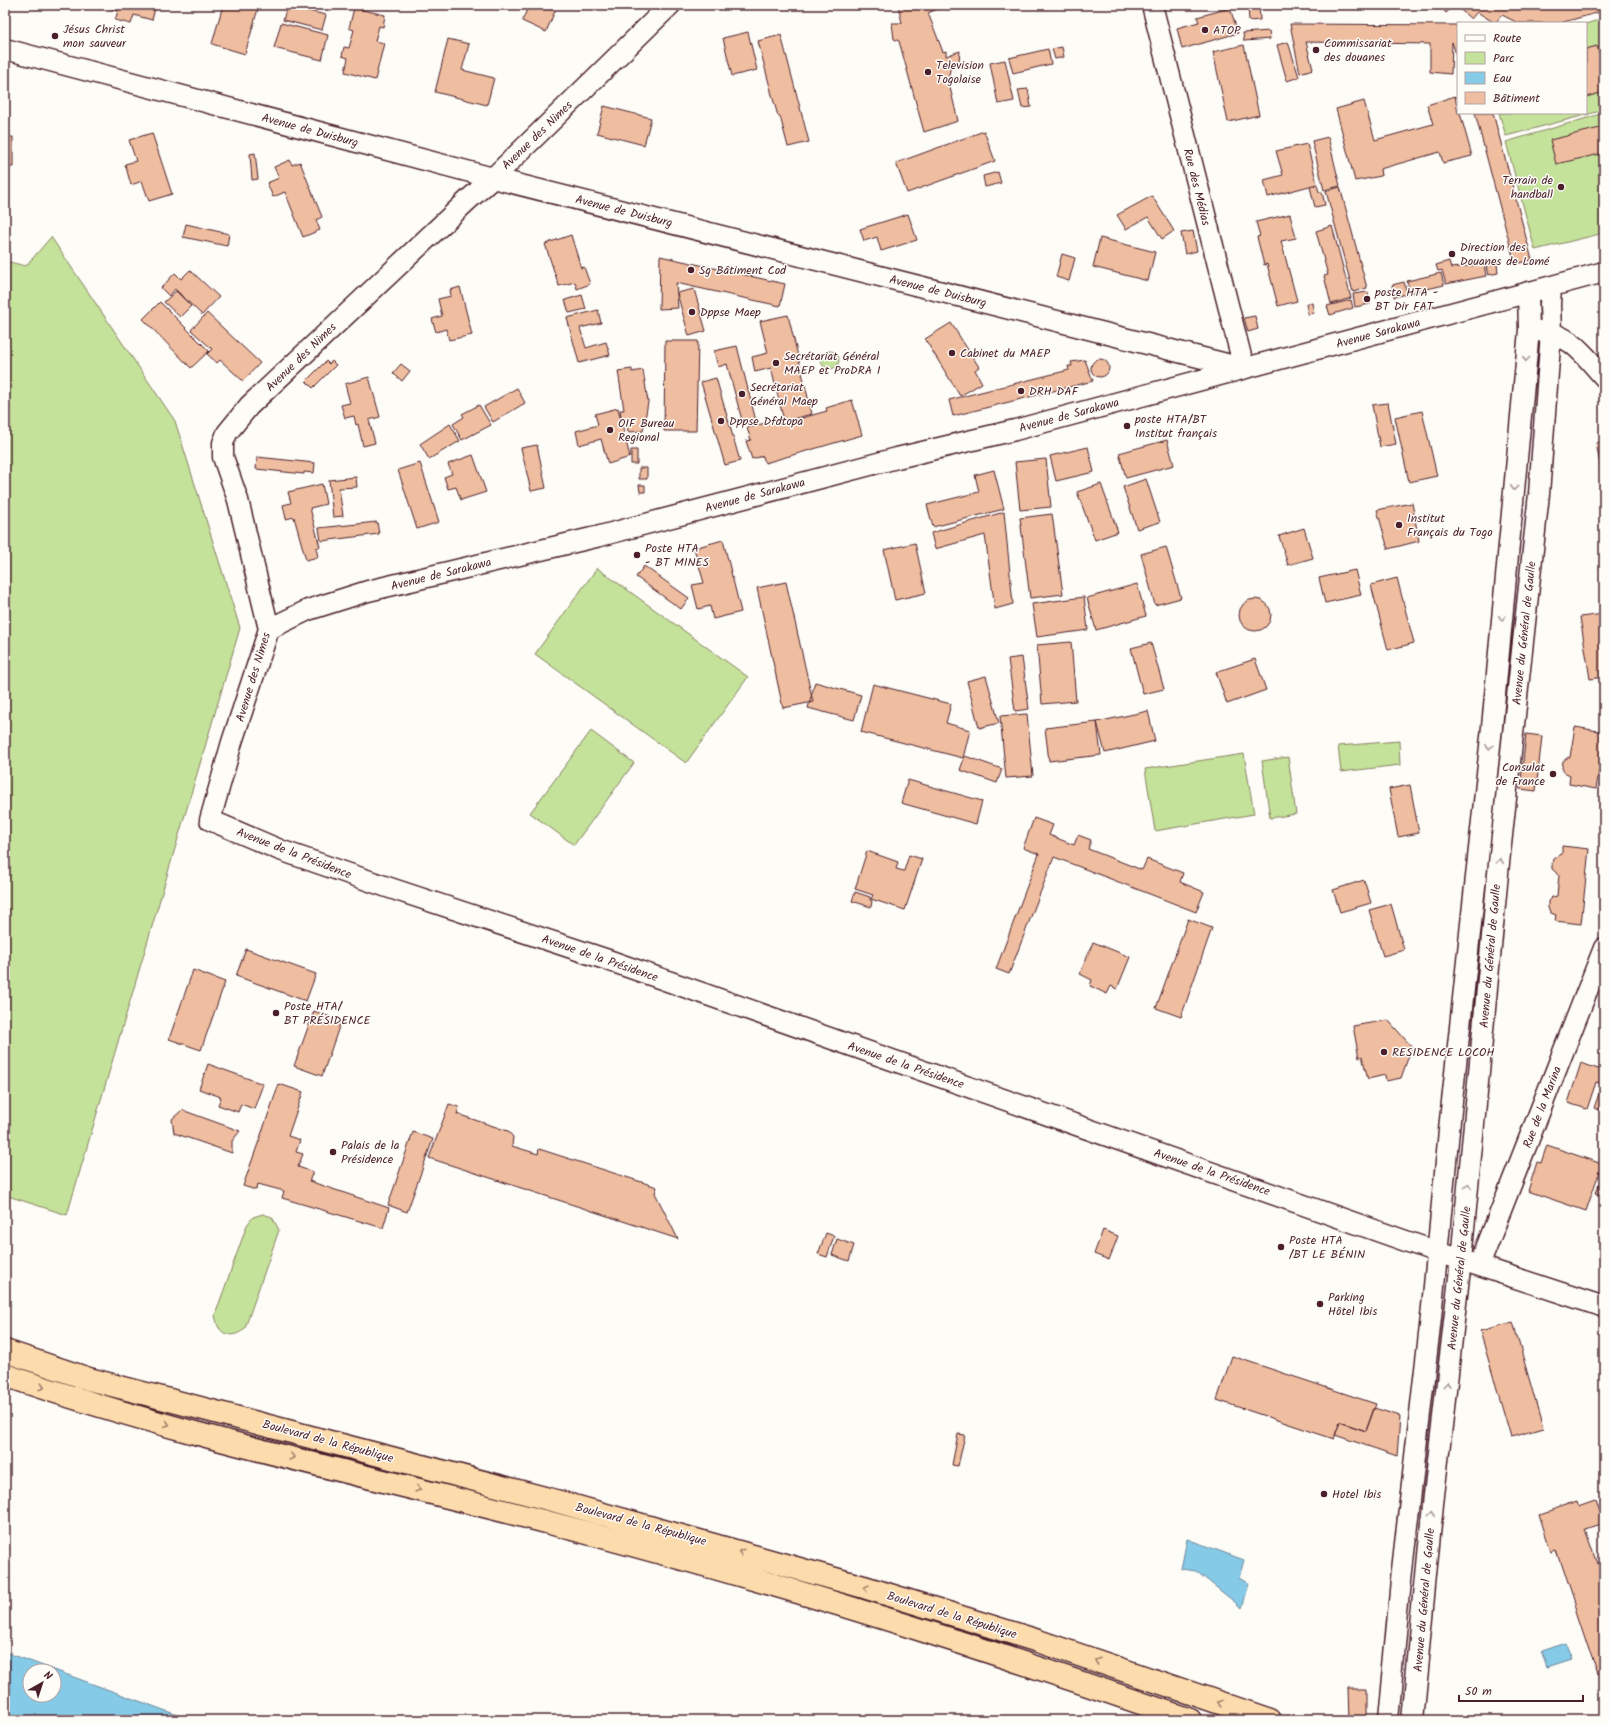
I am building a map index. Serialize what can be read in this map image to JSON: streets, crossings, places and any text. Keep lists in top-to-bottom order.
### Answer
{
  "streets": {
    "highway": ["Boulevard de la République"],
    "street": [
      "Avenue de Duisburg",
      "Avenue des Nimes",
      "Rue des Médias",
      "Avenue Sarakawa",
      "Avenue de Sarakawa",
      "Avenue du Général de Gaulle",
      "Avenue de la Présidence",
      "Rue de la Marina"
    ]
  },
  "crossings": [
    ["Avenue de Duisburg", "Avenue des Nimes"],
    ["Avenue de Duisburg", "Rue des Médias"],
    ["Avenue de Duisburg", "Avenue Sarakawa"],
    ["Avenue de Duisburg", "Avenue de Sarakawa"],
    ["Avenue des Nimes", "Avenue de Sarakawa"],
    ["Avenue des Nimes", "Avenue de la Présidence"],
    ["Rue des Médias", "Avenue Sarakawa"],
    ["Rue des Médias", "Avenue de Sarakawa"],
    ["Avenue Sarakawa", "Avenue de Sarakawa"],
    ["Avenue Sarakawa", "Avenue du Général de Gaulle"],
    ["Avenue du Général de Gaulle", "Avenue de la Présidence"],
    ["Avenue du Général de Gaulle", "Rue de la Marina"],
    ["Avenue de la Présidence", "Rue de la Marina"]
  ],
  "places": [
    "ATOP",
    "Jésus Christ mon sauveur",
    "Commissariat des douanes",
    "Television Togolaise",
    "Terrain de handball",
    "Direction des Douanes de Lomé",
    "Sg Bâtiment Cod",
    "poste HTA - BT Dir FAT",
    "Dppse Maep",
    "Cabinet du MAEP",
    "Secrétariat Général MAEP et ProDRA I",
    "DRH DAF",
    "Secrétariat Général Maep",
    "Dppse Dfdtopa",
    "poste HTA/BT Institut français",
    "OIF Bureau Regional",
    "Institut Français du Togo",
    "Poste HTA - BT MINES",
    "Consulat de France",
    "Poste HTA/ BT PRÉSIDENCE",
    "RESIDENCE LOCOH",
    "Palais de la Présidence",
    "Poste HTA /BT LE BÉNIN",
    "Parking Hôtel Ibis",
    "Hotel Ibis"
  ],
  "legend": [
    "Route",
    "Parc",
    "Eau",
    "Bâtiment"
  ],
  "scale_bar": "50 m",
  "north": "top right"
}
